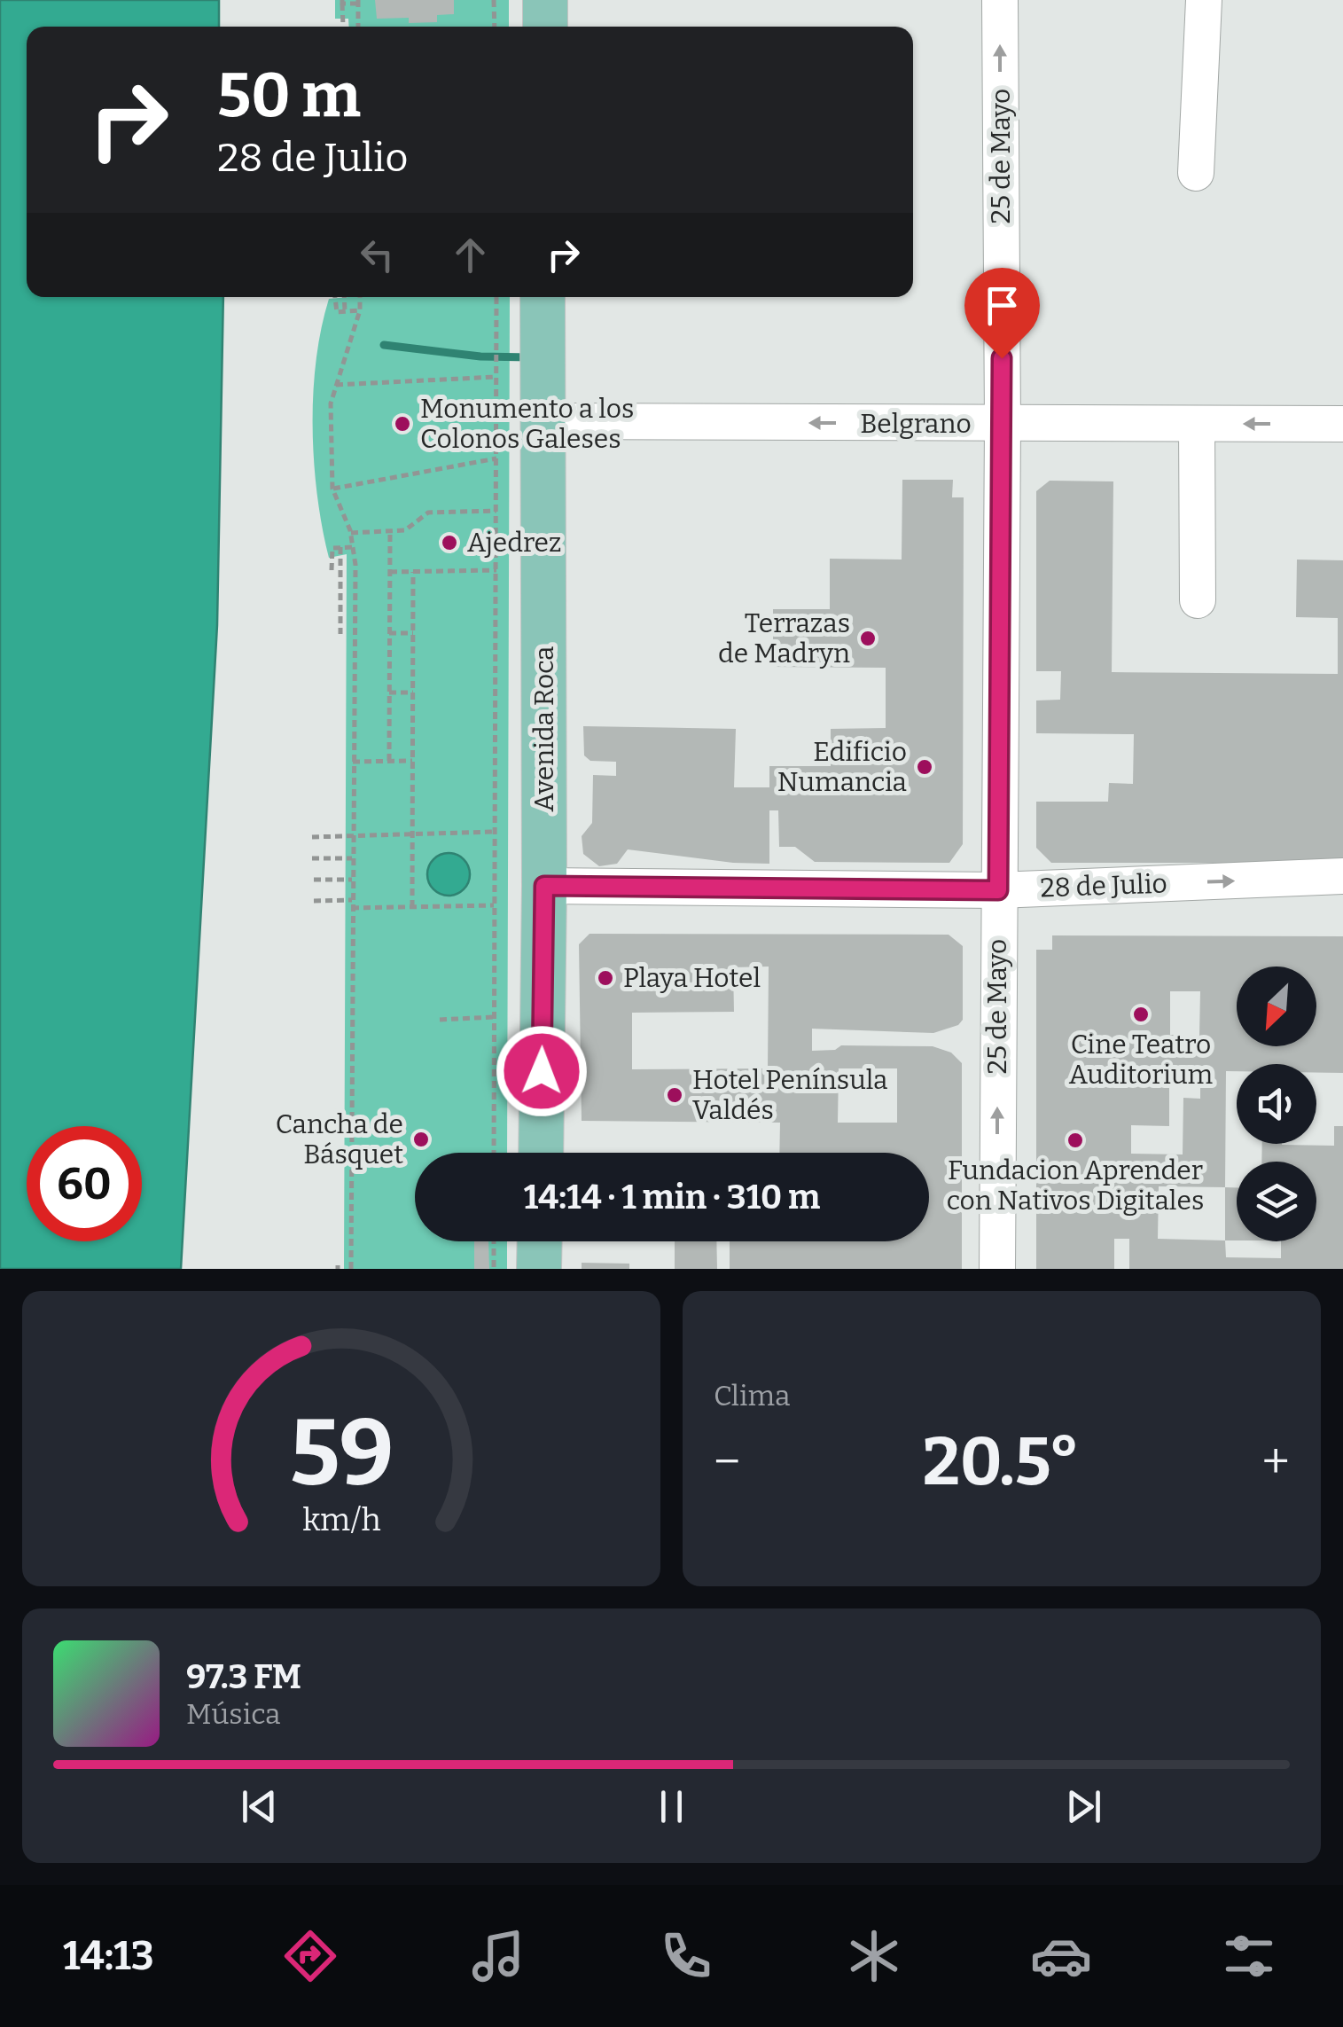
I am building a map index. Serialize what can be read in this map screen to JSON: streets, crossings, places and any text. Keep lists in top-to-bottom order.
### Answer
{
  "streets": {
    "main road": ["Avenida Roca"],
    "street": ["25 de Mayo", "Belgrano", "28 de Julio"]
  },
  "crossings": [
    ["25 de Mayo", "Belgrano"],
    ["25 de Mayo", "28 de Julio"],
    ["Belgrano", "Avenida Roca"],
    ["Avenida Roca", "28 de Julio"]
  ],
  "one_way": ["25 de Mayo", "Belgrano", "28 de Julio"],
  "places": [
    "Monumento a los Colonos Galeses",
    "Ajedrez",
    "Terrazas de Madryn",
    "Edificio Numancia",
    "Playa Hotel",
    "Cine Teatro Auditorium",
    "Hotel Península Valdés",
    "Cancha de Básquet",
    "Fundacion Aprender con Nativos Digitales"
  ],
  "north": "bottom left",
  "page": {
    "turn": ["50 m", "28 de Julio"],
    "limit": "60",
    "trip": "14:14 · 1 min · 310 m",
    "tile": "Clima",
    "heat": ["−", "20.5°", "+"],
    "song": ["97.3 FM", "Música"],
    "tabs": "14:13",
    "gauge": ["59", "km/h"]
  }
}
